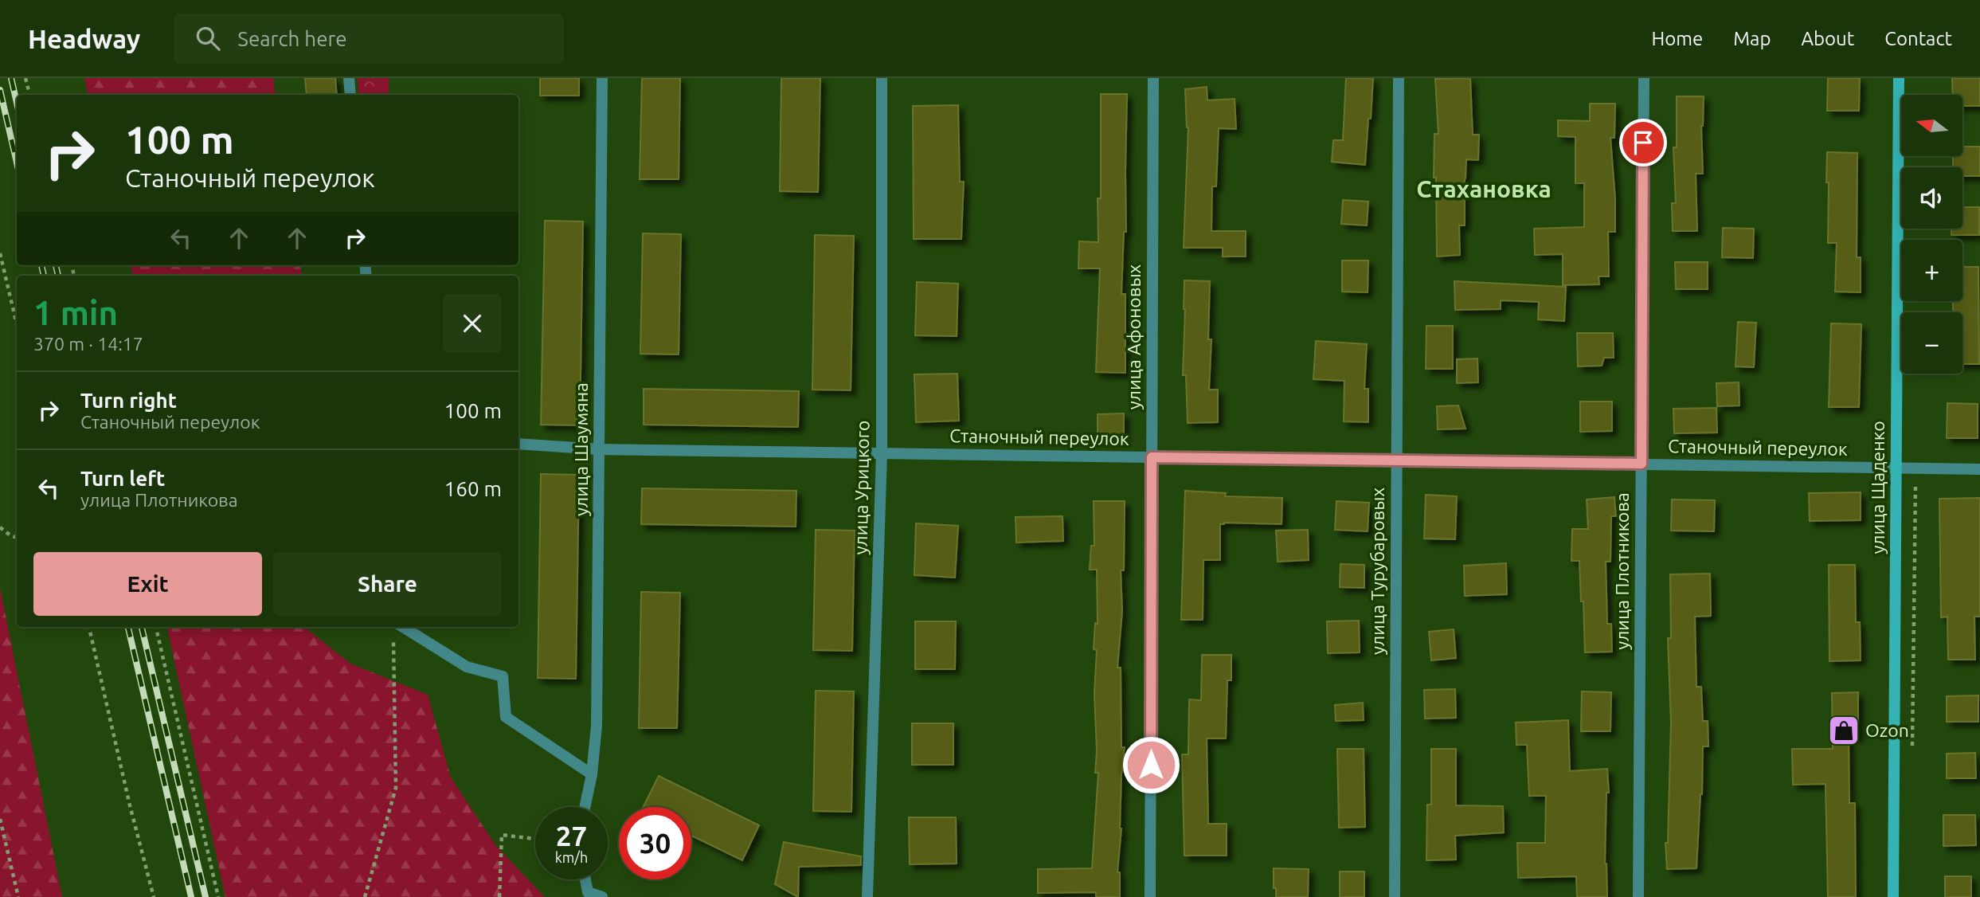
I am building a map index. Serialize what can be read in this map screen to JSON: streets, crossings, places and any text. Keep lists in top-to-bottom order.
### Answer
{
  "streets": {
    "street": [
      "улица Афоновых",
      "Станочный переулок",
      "улица Шаумяна",
      "улица Урицкого",
      "улица Щаденко",
      "улица Турубаровых",
      "улица Плотникова"
    ]
  },
  "crossings": [
    ["улица Афоновых", "Станочный переулок"],
    ["Станочный переулок", "улица Шаумяна"],
    ["Станочный переулок", "улица Урицкого"],
    ["Станочный переулок", "улица Щаденко"],
    ["Станочный переулок", "улица Турубаровых"],
    ["Станочный переулок", "улица Плотникова"]
  ],
  "districts": ["Стахановка"],
  "places": {
    "shop": ["Ozon"]
  },
  "north": "left",
  "page": {
    "header": "Headway",
    "search": "Search here",
    "nav": [
      "Home",
      "Map",
      "About",
      "Contact"
    ],
    "map_buttons": ["+", "−"],
    "turn": ["100 m", "Станочный переулок"],
    "heading": ["1 min", "370 m · 14:17"],
    "list": [
      {
        "name": "Turn right",
        "note": "Станочный переулок",
        "value": "100 m"
      },
      {
        "name": "Turn left",
        "note": "улица Плотникова",
        "value": "160 m"
      }
    ],
    "buttons": ["Exit", "Share"],
    "speed": "27 km/h",
    "limit": "30"
  }
}
